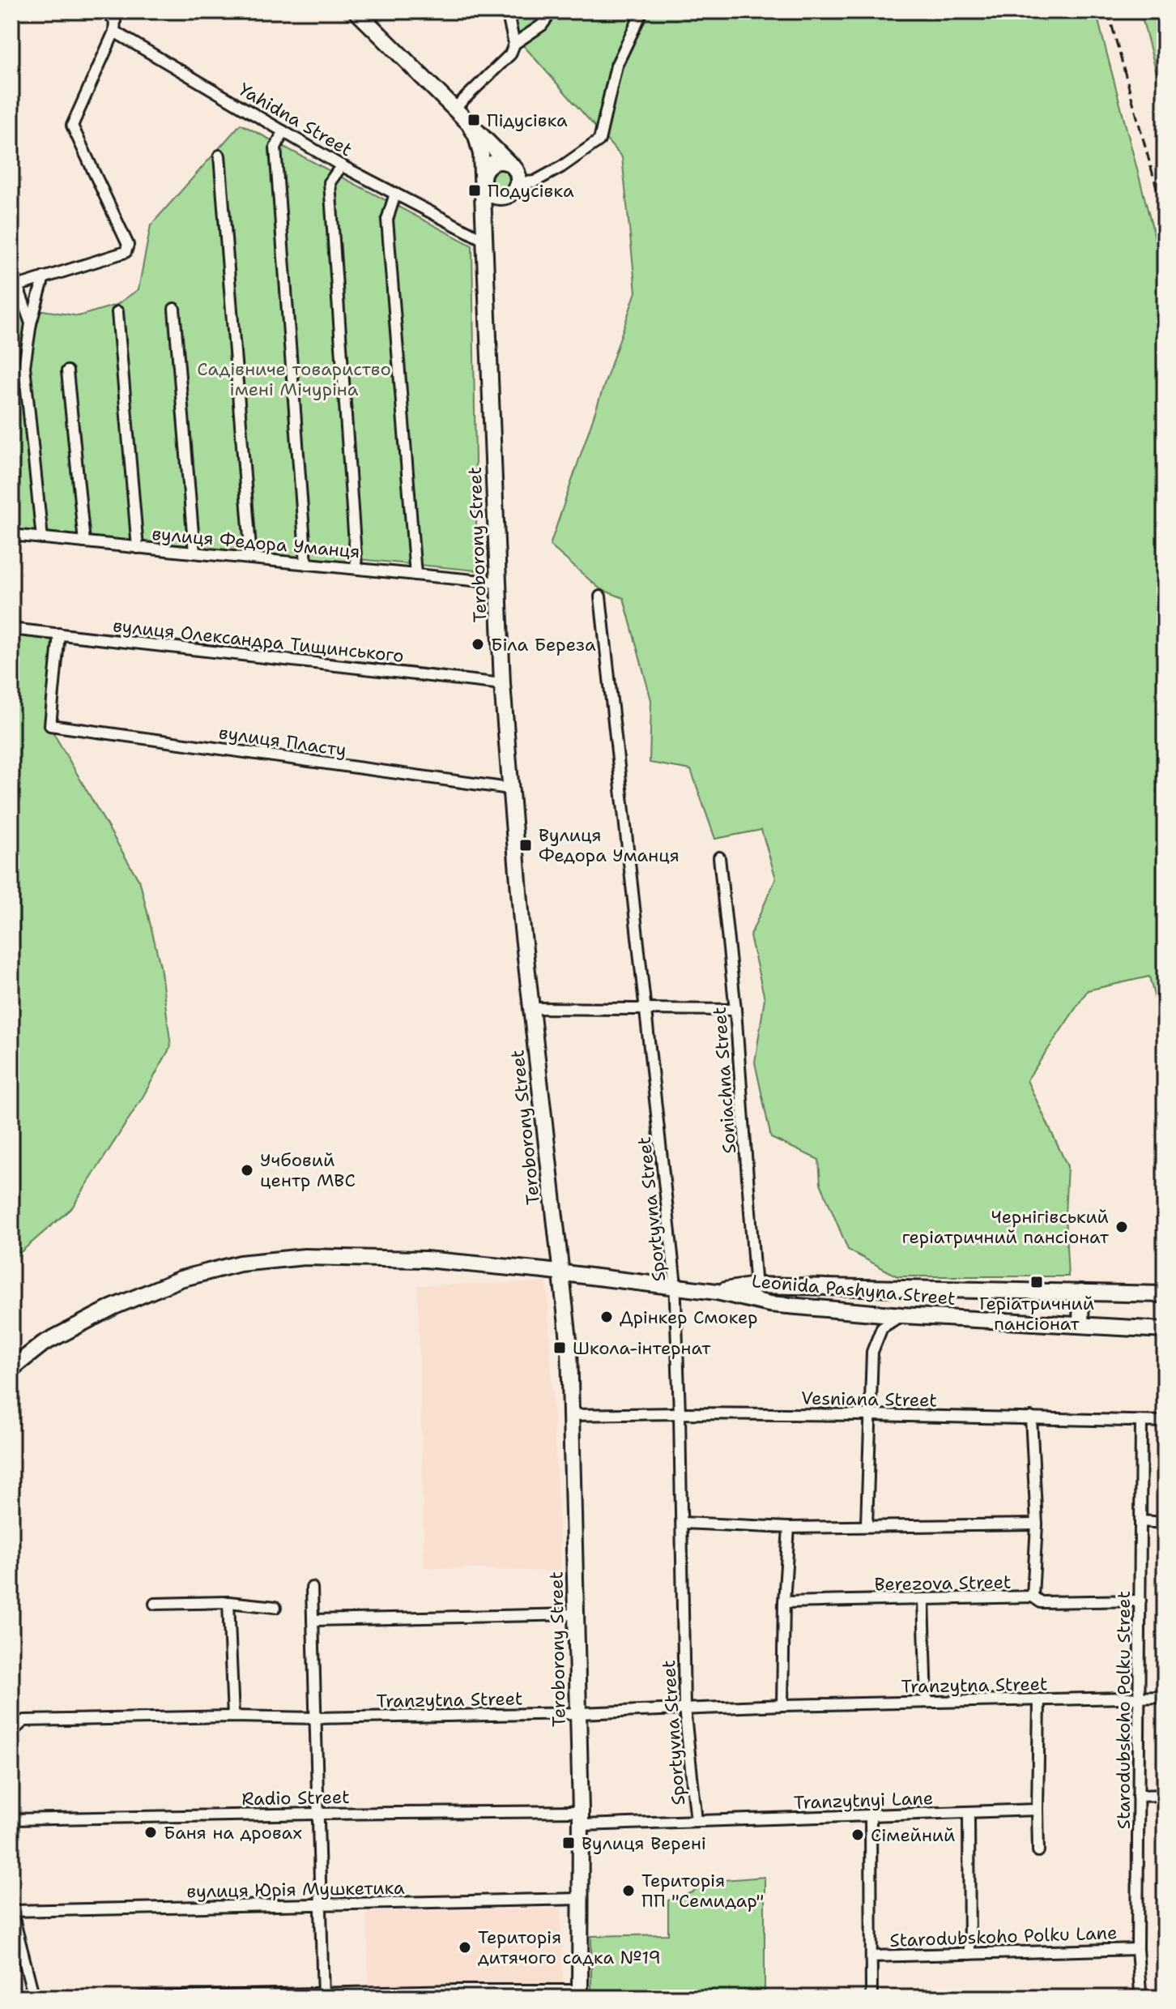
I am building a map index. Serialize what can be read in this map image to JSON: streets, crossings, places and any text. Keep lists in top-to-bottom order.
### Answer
{
  "streets": {
    "main road": ["Teroborony Street", "Leonida Pashyna Street"],
    "street": [
      "Yahidna Street",
      "вулиця Федора Уманця",
      "вулиця Олександра Тищинського",
      "вулиця Пласту",
      "Soniachna Street",
      "Sportyvna Street",
      "Vesniana Street",
      "Berezova Street",
      "Tranzytna Street",
      "Starodubskoho Polku Street",
      "Radio Street",
      "Tranzytnyi Lane",
      "вулиця Юрія Мушкетика",
      "Starodubskoho Polku Lane"
    ]
  },
  "crossings": [
    ["Yahidna Street", "Teroborony Street"],
    ["вулиця Федора Уманця", "Teroborony Street"],
    ["Teroborony Street", "вулиця Олександра Тищинського"],
    ["Teroborony Street", "вулиця Пласту"],
    ["Teroborony Street", "Vesniana Street"],
    ["Teroborony Street", "Tranzytna Street"],
    ["Teroborony Street", "Radio Street"],
    ["Teroborony Street", "Tranzytnyi Lane"],
    ["Teroborony Street", "вулиця Юрія Мушкетика"],
    ["вулиця Олександра Тищинського", "вулиця Пласту"],
    ["Soniachna Street", "Leonida Pashyna Street"],
    ["Sportyvna Street", "Vesniana Street"],
    ["Sportyvna Street", "Tranzytna Street"],
    ["Sportyvna Street", "Tranzytnyi Lane"],
    ["Vesniana Street", "Starodubskoho Polku Street"],
    ["Berezova Street", "Starodubskoho Polku Street"],
    ["Tranzytna Street", "Starodubskoho Polku Street"],
    ["Starodubskoho Polku Street", "Starodubskoho Polku Lane"],
    ["Radio Street", "Tranzytnyi Lane"]
  ],
  "parks": ["Садівниче товариство імені Мічуріна"],
  "places": {
    "transit": [
      "Підусівка",
      "Подусівка",
      "Вулиця Федора Уманця",
      "Геріатричний пансіонат",
      "Школа-інтернат",
      "Вулиця Верені"
    ],
    "other": [
      "Біла Береза",
      "Учбовий центр МВС",
      "Чернігівський геріатричний пансіонат",
      "Дрінкер Смокер",
      "Баня на дровах",
      "Сімейний",
      "Територія ПП \"Семидар\"",
      "Територія дитячого садка №19"
    ]
  }
}
